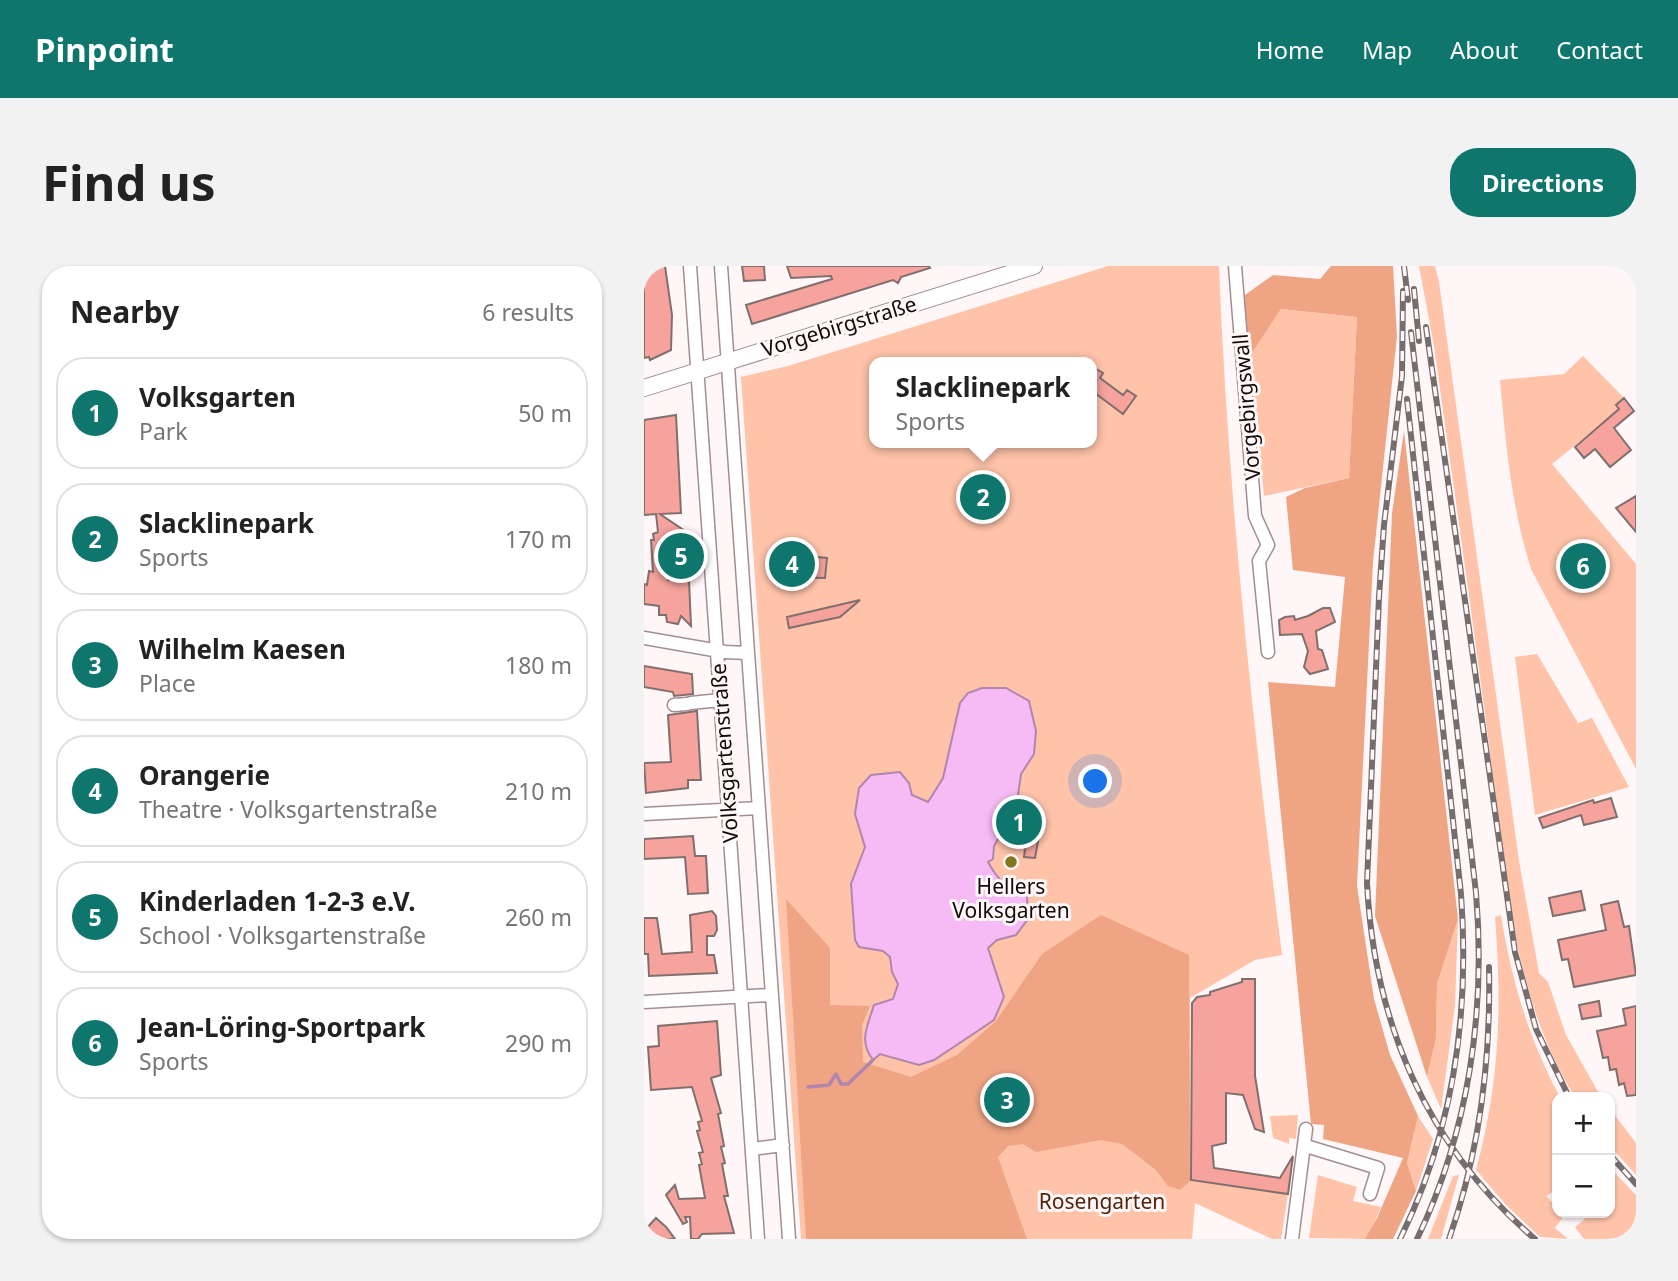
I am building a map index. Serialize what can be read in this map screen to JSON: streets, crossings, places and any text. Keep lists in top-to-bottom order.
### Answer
{
  "streets": {
    "main road": ["Vorgebirgstraße"],
    "street": ["Vorgebirgswall", "Volksgartenstraße"]
  },
  "crossings": [
    ["Vorgebirgstraße", "Volksgartenstraße"]
  ],
  "parks": ["Rosengarten"],
  "places": ["Hellers Volksgarten"],
  "page": {
    "header": "Pinpoint",
    "nav": [
      "Home",
      "Map",
      "About",
      "Contact"
    ],
    "buttons": "Directions",
    "title": "Find us",
    "heading": ["Nearby", "6 results"],
    "list": [
      {
        "mark": "1",
        "name": "Volksgarten",
        "note": "Park",
        "value": "50 m"
      },
      {
        "mark": "2",
        "name": "Slacklinepark",
        "note": "Sports",
        "value": "170 m"
      },
      {
        "mark": "3",
        "name": "Wilhelm Kaesen",
        "note": "Place",
        "value": "180 m"
      },
      {
        "mark": "4",
        "name": "Orangerie",
        "note": "Theatre · Volksgartenstraße",
        "value": "210 m"
      },
      {
        "mark": "5",
        "name": "Kinderladen 1-2-3 e.V.",
        "note": "School · Volksgartenstraße",
        "value": "260 m"
      },
      {
        "mark": "6",
        "name": "Jean-Löring-Sportpark",
        "note": "Sports",
        "value": "290 m"
      }
    ],
    "popup": ["Slacklinepark", "Sports"],
    "pins": [
      "2",
      "5",
      "4",
      "6",
      "1",
      "3"
    ],
    "map_buttons": ["+", "−"]
  }
}
